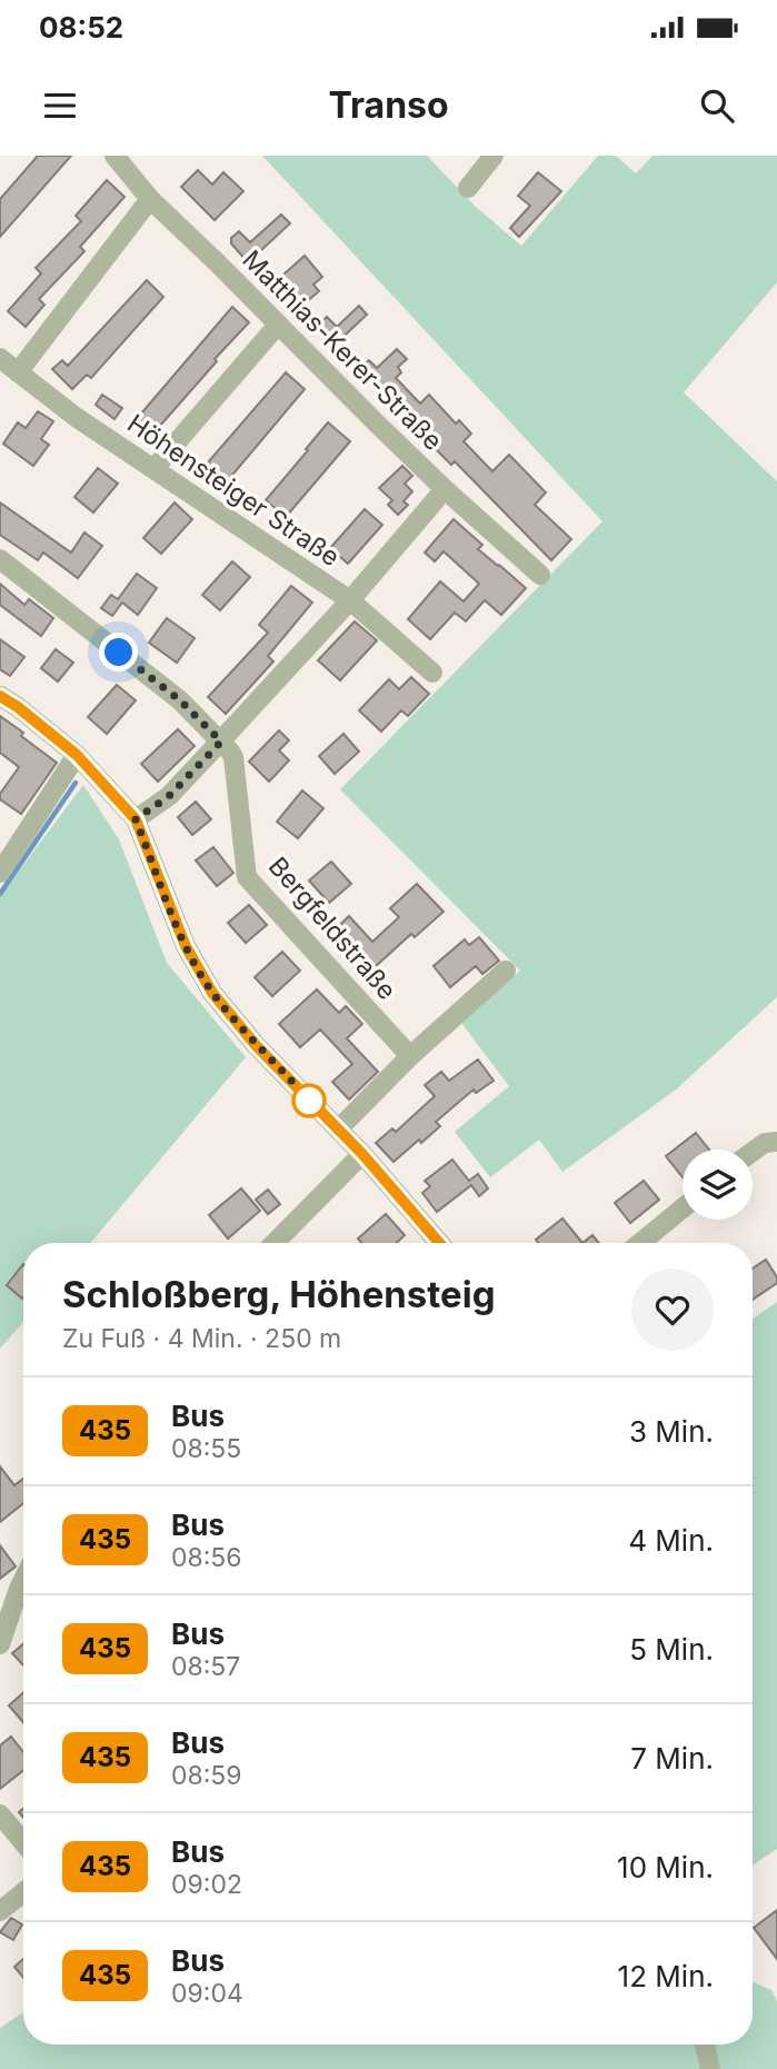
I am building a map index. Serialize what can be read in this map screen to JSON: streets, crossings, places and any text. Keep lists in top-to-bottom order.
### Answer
{
  "streets": {
    "street": ["Matthias-Kerer-Straße", "Höhensteiger Straße", "Bergfeldstraße"]
  },
  "lines": ["bus line 435"],
  "page": {
    "status": "08:52",
    "header": "Transo",
    "heading": ["Schloßberg, Höhensteig", "Zu Fuß · 4 Min. · 250 m"],
    "list": [
      {
        "mark": "435",
        "name": "Bus",
        "note": "08:55",
        "value": "3 Min."
      },
      {
        "mark": "435",
        "name": "Bus",
        "note": "08:56",
        "value": "4 Min."
      },
      {
        "mark": "435",
        "name": "Bus",
        "note": "08:57",
        "value": "5 Min."
      },
      {
        "mark": "435",
        "name": "Bus",
        "note": "08:59",
        "value": "7 Min."
      },
      {
        "mark": "435",
        "name": "Bus",
        "note": "09:02",
        "value": "10 Min."
      },
      {
        "mark": "435",
        "name": "Bus",
        "note": "09:04",
        "value": "12 Min."
      }
    ]
  }
}
